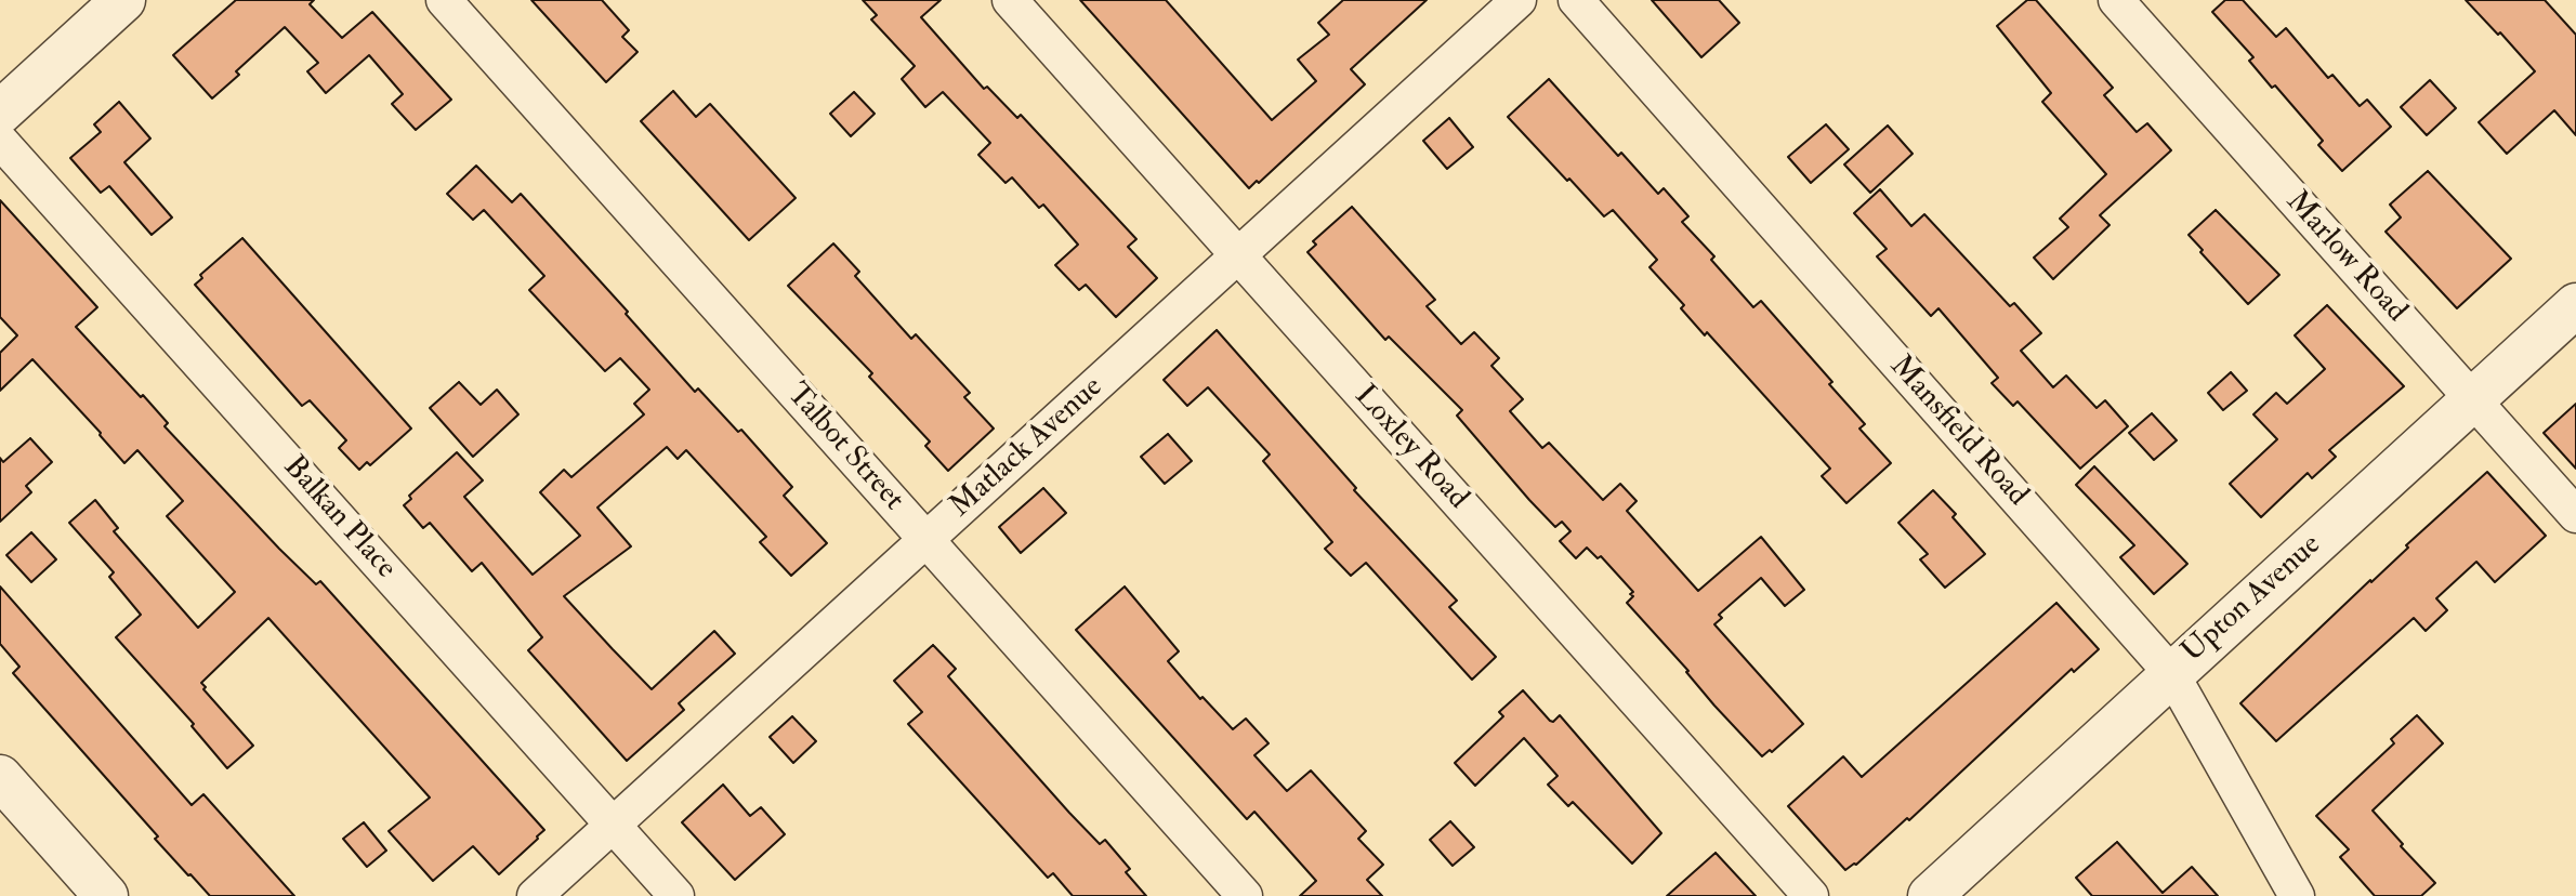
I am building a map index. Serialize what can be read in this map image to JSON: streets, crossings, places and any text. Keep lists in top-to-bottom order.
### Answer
{
  "streets": {
    "street": [
      "Marlow Road",
      "Mansfield Road",
      "Talbot Street",
      "Matlack Avenue",
      "Loxley Road",
      "Balkan Place",
      "Upton Avenue"
    ]
  },
  "crossings": [
    ["Marlow Road", "Upton Avenue"],
    ["Mansfield Road", "Upton Avenue"],
    ["Talbot Street", "Matlack Avenue"],
    ["Matlack Avenue", "Loxley Road"],
    ["Matlack Avenue", "Balkan Place"]
  ]
}
